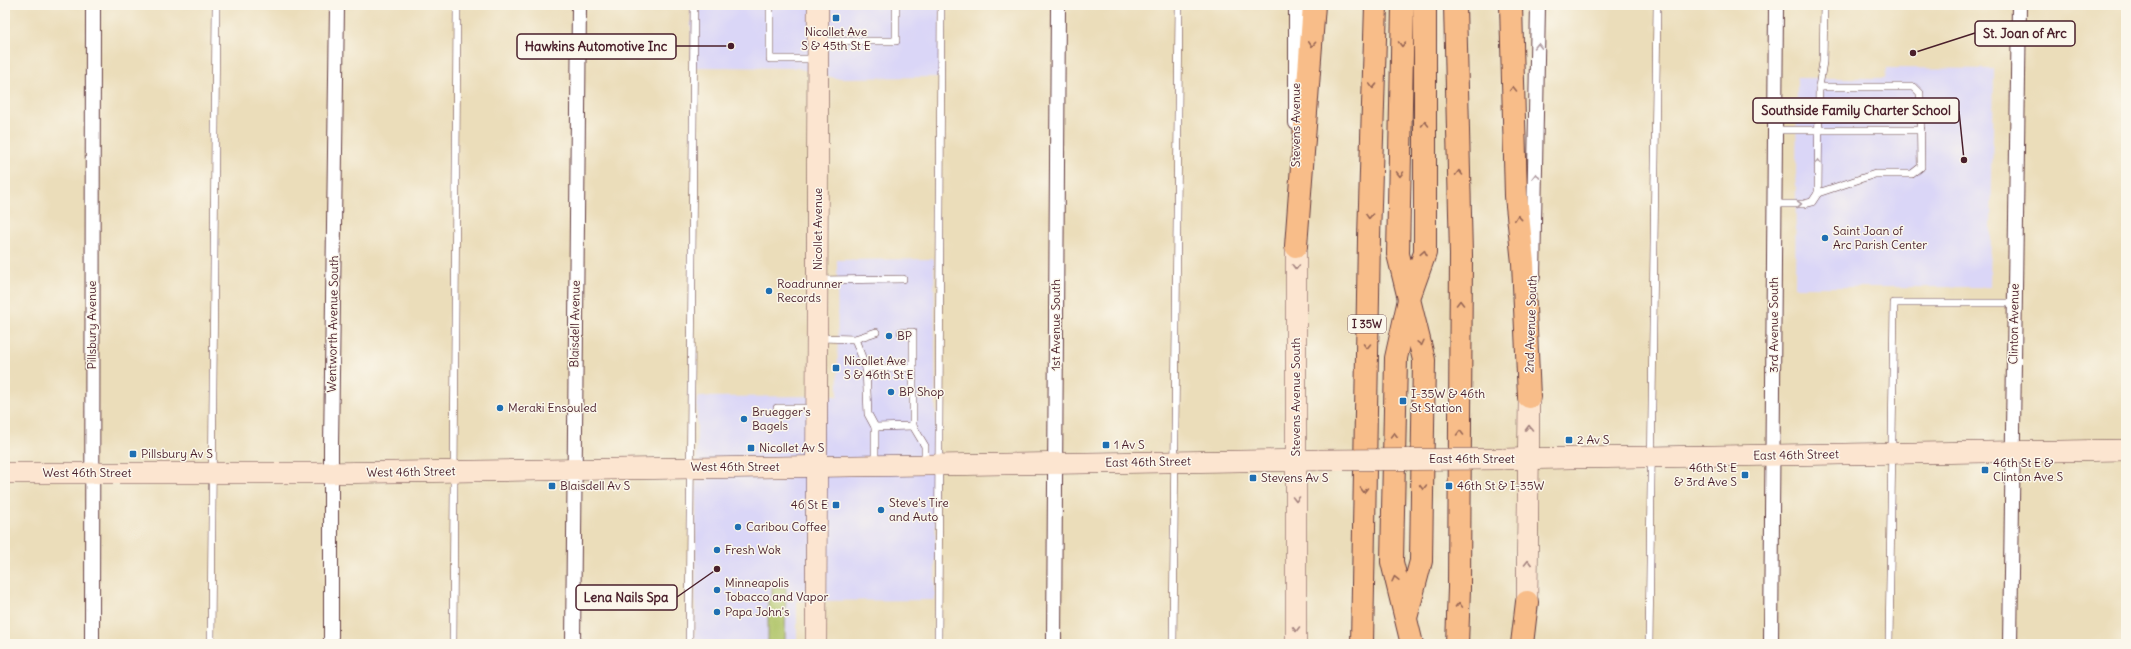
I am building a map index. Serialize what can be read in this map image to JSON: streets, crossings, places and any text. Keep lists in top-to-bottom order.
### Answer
{
  "streets": {
    "highway": ["I 35W"],
    "main road": [
      "Nicollet Avenue",
      "2nd Avenue South",
      "Stevens Avenue South",
      "East 46th Street",
      "West 46th Street"
    ],
    "street": [
      "Stevens Avenue",
      "Wentworth Avenue South",
      "Blaisdell Avenue",
      "Clinton Avenue",
      "Pillsbury Avenue",
      "1st Avenue South",
      "3rd Avenue South"
    ]
  },
  "crossings": [
    ["Stevens Avenue", "Stevens Avenue South"],
    ["Nicollet Avenue", "East 46th Street"],
    ["Nicollet Avenue", "West 46th Street"],
    ["Wentworth Avenue South", "West 46th Street"],
    ["Blaisdell Avenue", "West 46th Street"],
    ["2nd Avenue South", "East 46th Street"],
    ["Clinton Avenue", "East 46th Street"],
    ["Pillsbury Avenue", "West 46th Street"],
    ["1st Avenue South", "East 46th Street"],
    ["3rd Avenue South", "East 46th Street"],
    ["Stevens Avenue South", "East 46th Street"],
    ["East 46th Street", "West 46th Street"]
  ],
  "one_way": ["2nd Avenue South", "Stevens Avenue South"],
  "places": {
    "transit": [
      "Nicollet Ave S & 45th St E",
      "Nicollet Ave S & 46th St E",
      "I-35W & 46th St Station",
      "2 Av S",
      "1 Av S",
      "Nicollet Av S",
      "Pillsbury Av S",
      "46th St E & Clinton Ave S",
      "46th St E & 3rd Ave S",
      "Stevens Av S",
      "Blaisdell Av S",
      "46th St & I-35W",
      "46 St E"
    ],
    "other": [
      "Hawkins Automotive Inc",
      "St. Joan of Arc",
      "Southside Family Charter School",
      "Saint Joan of Arc Parish Center",
      "Roadrunner Records",
      "BP",
      "BP Shop",
      "Meraki Ensouled",
      "Bruegger's Bagels",
      "Steve's Tire and Auto",
      "Caribou Coffee",
      "Fresh Wok",
      "Lena Nails Spa",
      "Minneapolis Tobacco and Vapor",
      "Papa John's"
    ]
  }
}
